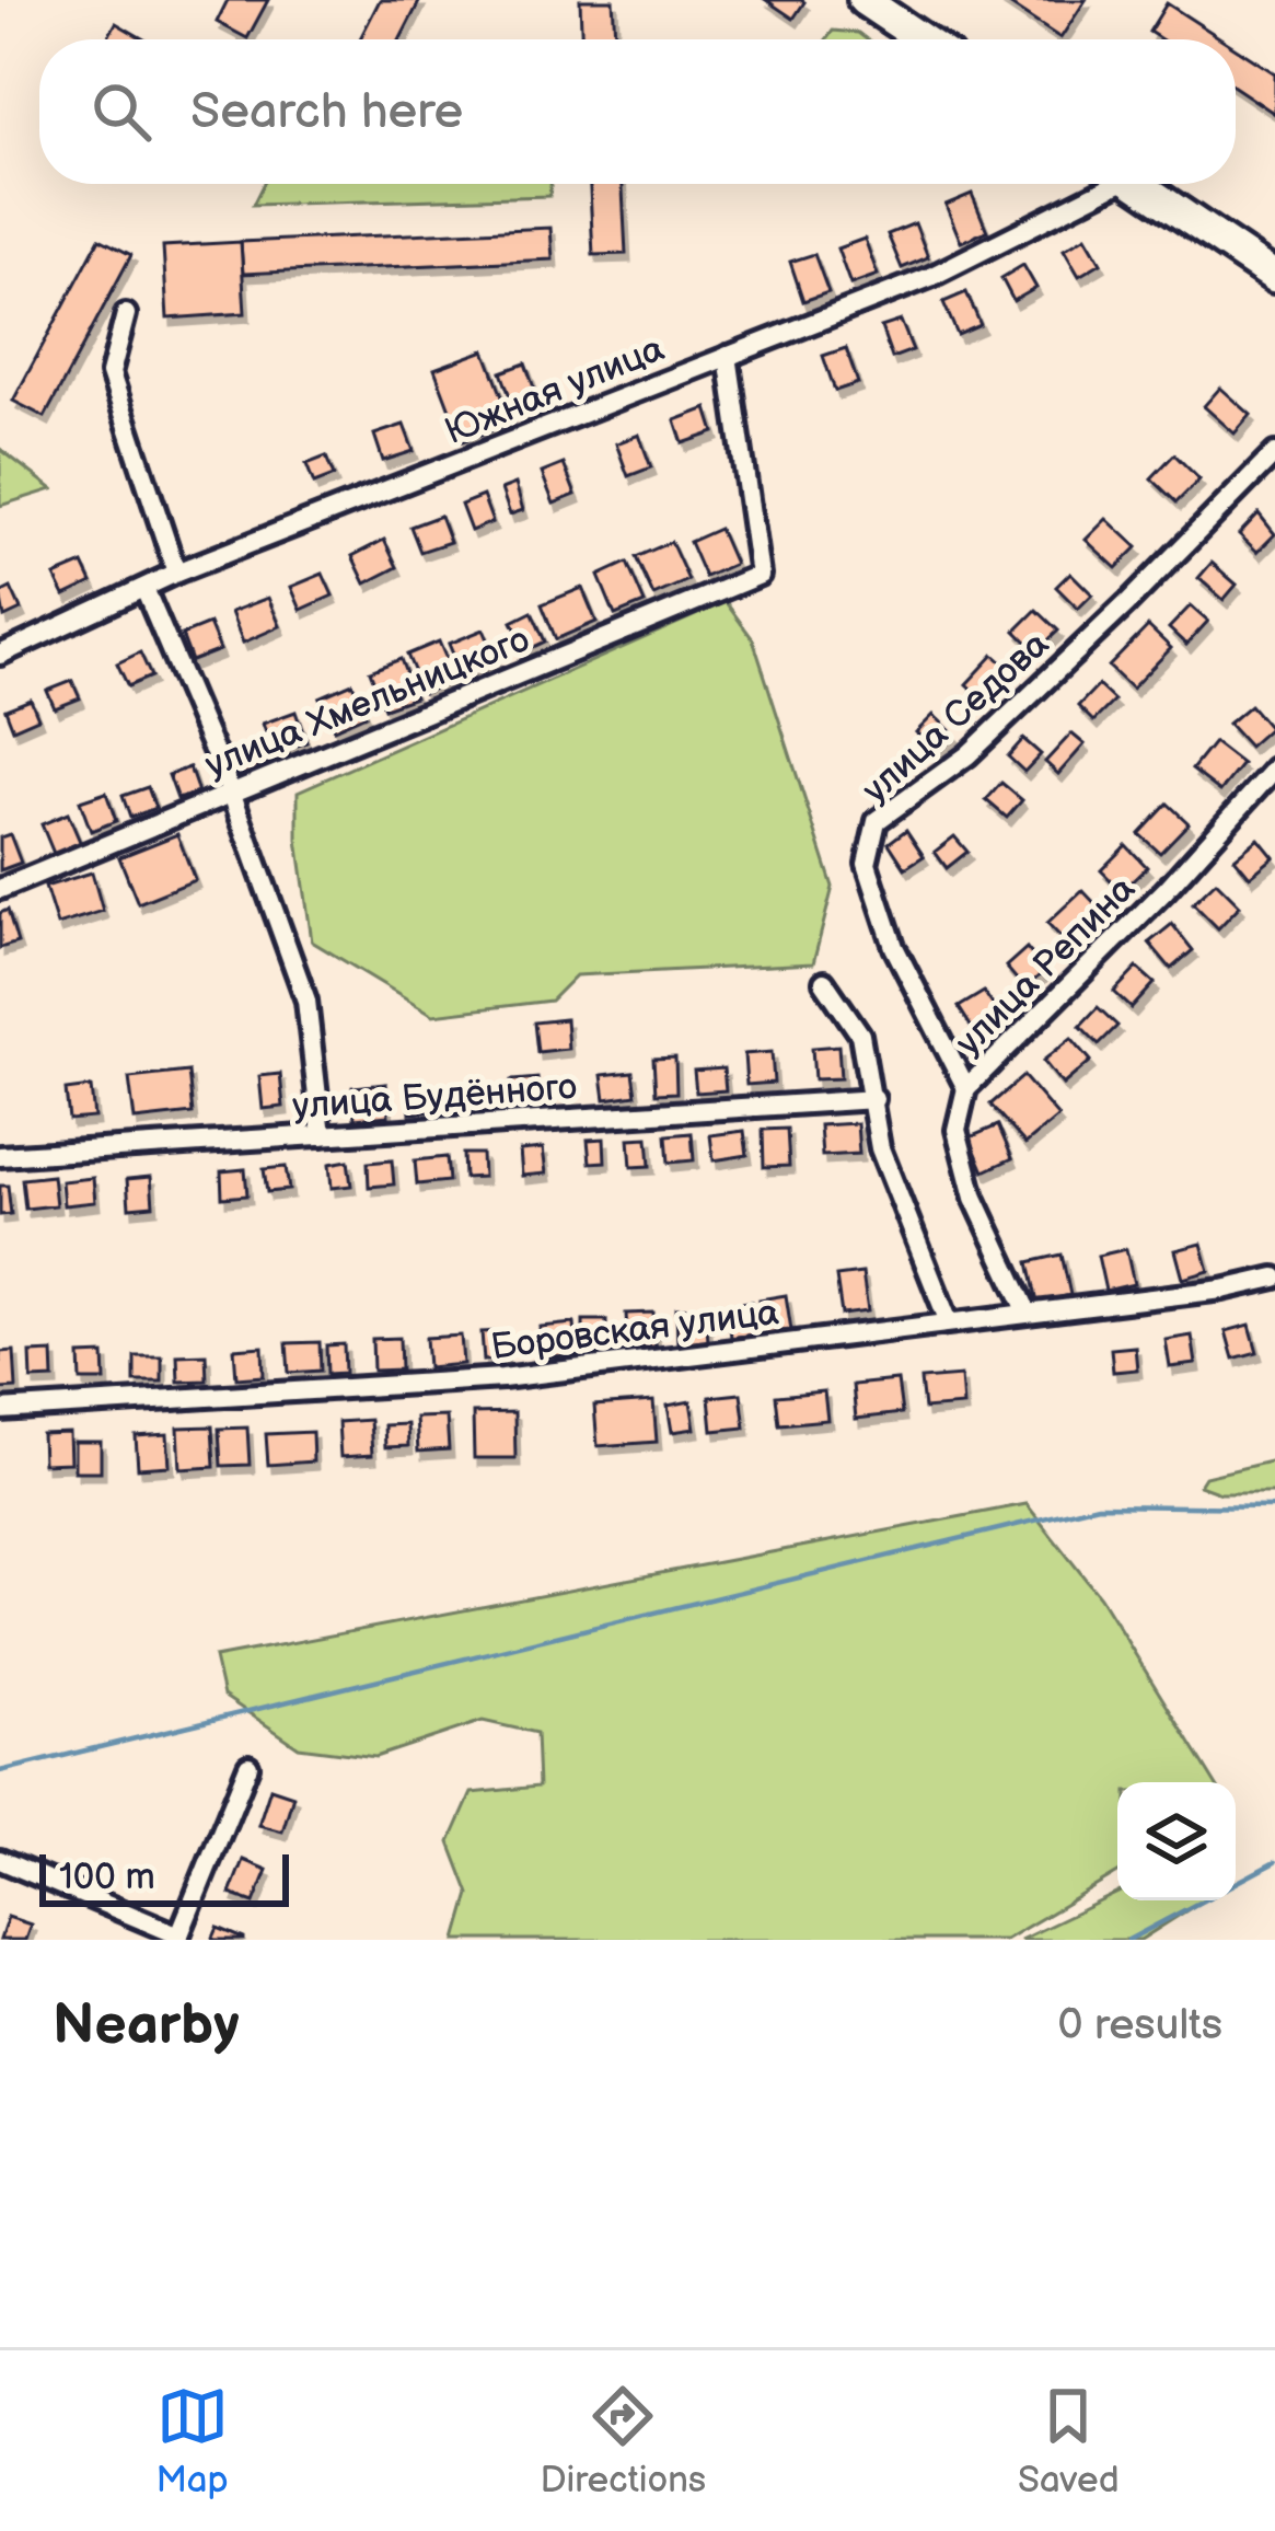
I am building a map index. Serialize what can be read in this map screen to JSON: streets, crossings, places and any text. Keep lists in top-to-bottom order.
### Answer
{
  "streets": {
    "street": [
      "Южная улица",
      "улица Хмельницкого",
      "улица Седова",
      "улица Репина",
      "улица Будённого",
      "Боровская улица"
    ]
  },
  "crossings": [
    ["Южная улица", "улица Хмельницкого"],
    ["улица Седова", "улица Репина"],
    ["улица Репина", "Боровская улица"]
  ],
  "scale_bar": "100 m",
  "page": {
    "search": "Search here",
    "scale": "100 m",
    "heading": ["Nearby", "0 results"],
    "nav": ["Map", "Directions", "Saved"]
  }
}
